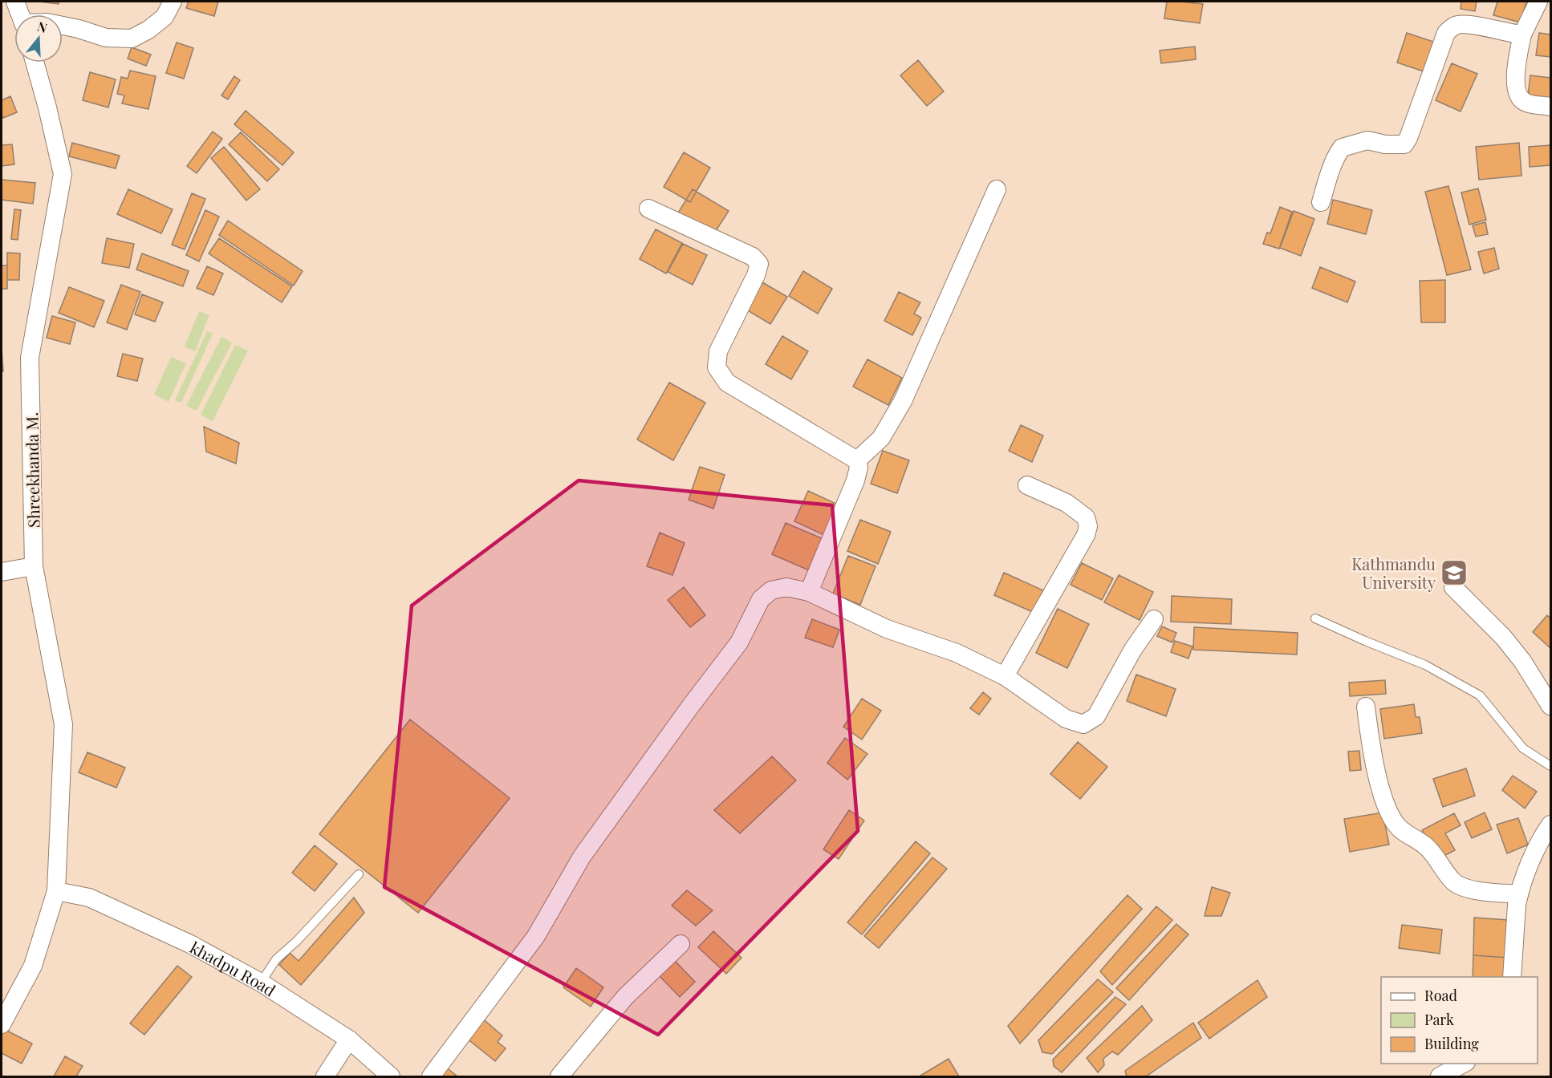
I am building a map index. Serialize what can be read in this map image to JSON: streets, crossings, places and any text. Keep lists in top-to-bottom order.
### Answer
{
  "streets": {
    "street": ["Shreekhanda M.", "khadpu Road"]
  },
  "crossings": [
    ["Shreekhanda M.", "khadpu Road"]
  ],
  "places": {
    "school or university": ["Kathmandu University"]
  },
  "legend": ["Road", "Park", "Building"],
  "north": "top"
}
